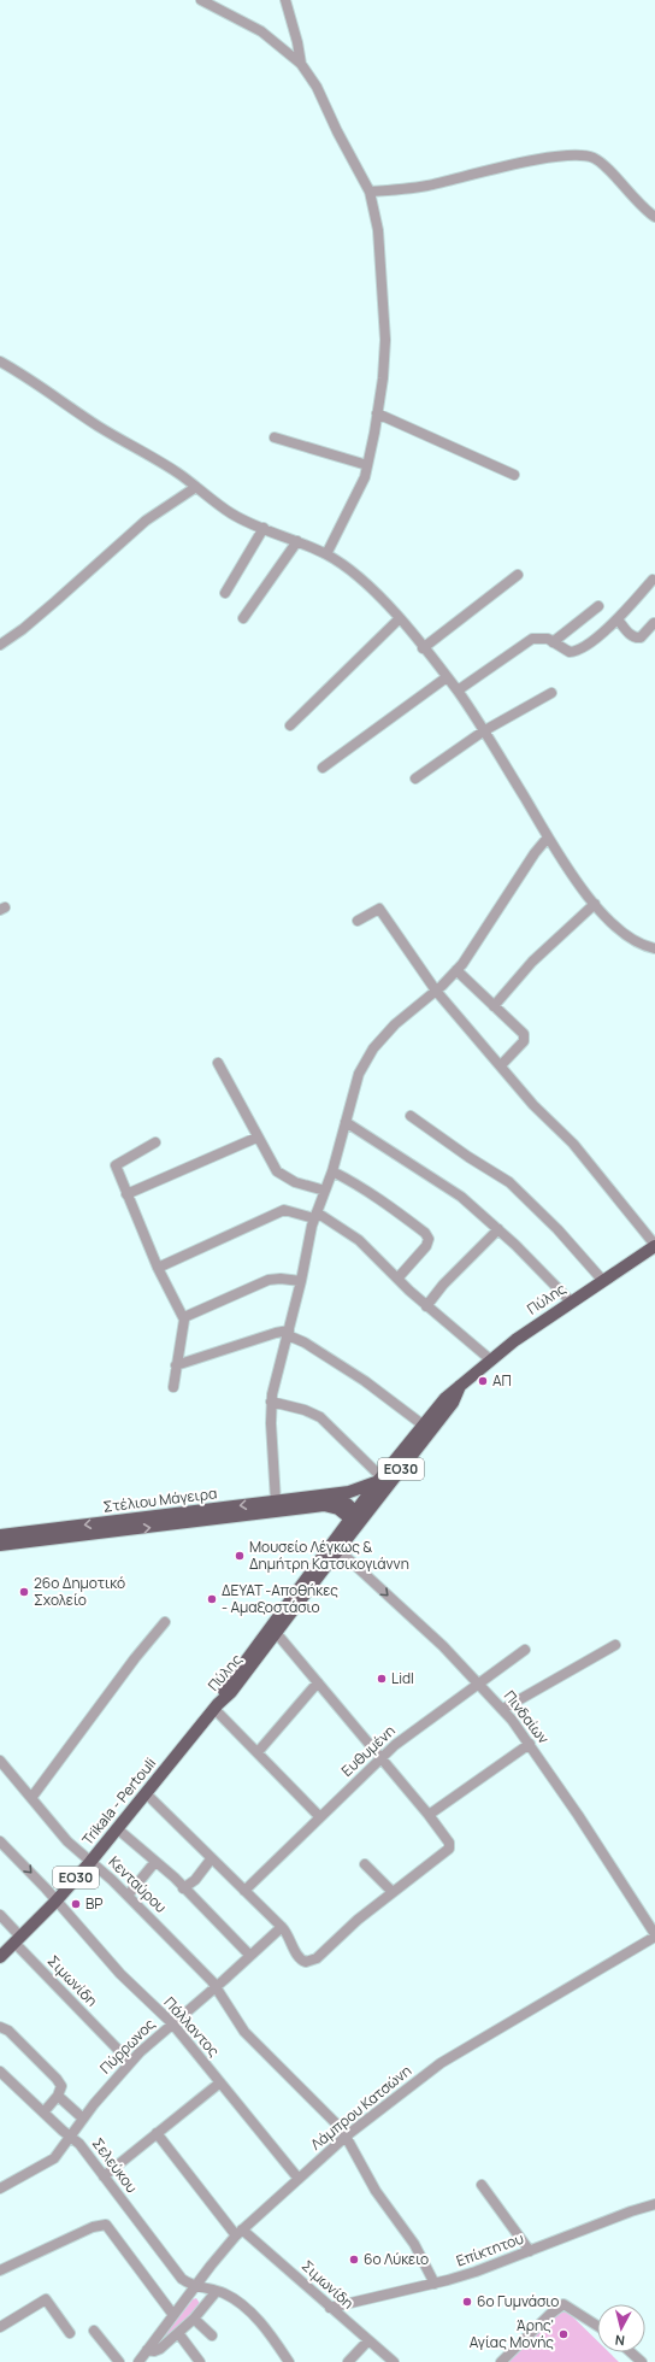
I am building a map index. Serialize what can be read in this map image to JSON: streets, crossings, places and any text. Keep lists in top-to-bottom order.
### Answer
{
  "streets": {
    "main road": [
      "Πύλης",
      "ΕΟ30",
      "Στέλιου Μάγειρα",
      "Trikala - Pertouli"
    ],
    "street": [
      "Πινδαίων",
      "Ευθυμένη",
      "Κενταύρου",
      "Σιμωνίδη",
      "Πάλλαντος",
      "Πύρρωνος",
      "Λάμπρου Κατσώνη",
      "Σελεύκου",
      "Επίκτητου"
    ]
  },
  "crossings": [
    ["Πύλης", "Στέλιου Μάγειρα"],
    ["Πύλης", "Πινδαίων"],
    ["Πύλης", "Trikala - Pertouli"],
    ["Πινδαίων", "Ευθυμένη"],
    ["Πινδαίων", "Λάμπρου Κατσώνη"],
    ["Trikala - Pertouli", "Κενταύρου"],
    ["Trikala - Pertouli", "Σιμωνίδη"],
    ["Trikala - Pertouli", "Πάλλαντος"],
    ["Κενταύρου", "Πύρρωνος"],
    ["Κενταύρου", "Λάμπρου Κατσώνη"],
    ["Κενταύρου", "Επίκτητου"],
    ["Σιμωνίδη", "Πύρρωνος"],
    ["Σιμωνίδη", "Λάμπρου Κατσώνη"],
    ["Σιμωνίδη", "Επίκτητου"],
    ["Πάλλαντος", "Πύρρωνος"],
    ["Πάλλαντος", "Λάμπρου Κατσώνη"],
    ["Πύρρωνος", "Σελεύκου"],
    ["Λάμπρου Κατσώνη", "Σελεύκου"]
  ],
  "one_way": ["Πινδαίων"],
  "places": [
    "ΑΠ",
    "Μουσείο Λέγκως & Δημήτρη Κατσικογιάννη",
    "26ο Δημοτικό Σχολείο",
    "ΔΕΥΑΤ -Αποθήκες - Αμαξοστάσιο",
    "Lidl",
    "BP",
    "6ο Λύκειο",
    "6ο Γυμνάσιο",
    "Άρης' Αγίας Μονής"
  ],
  "north": "bottom"
}
